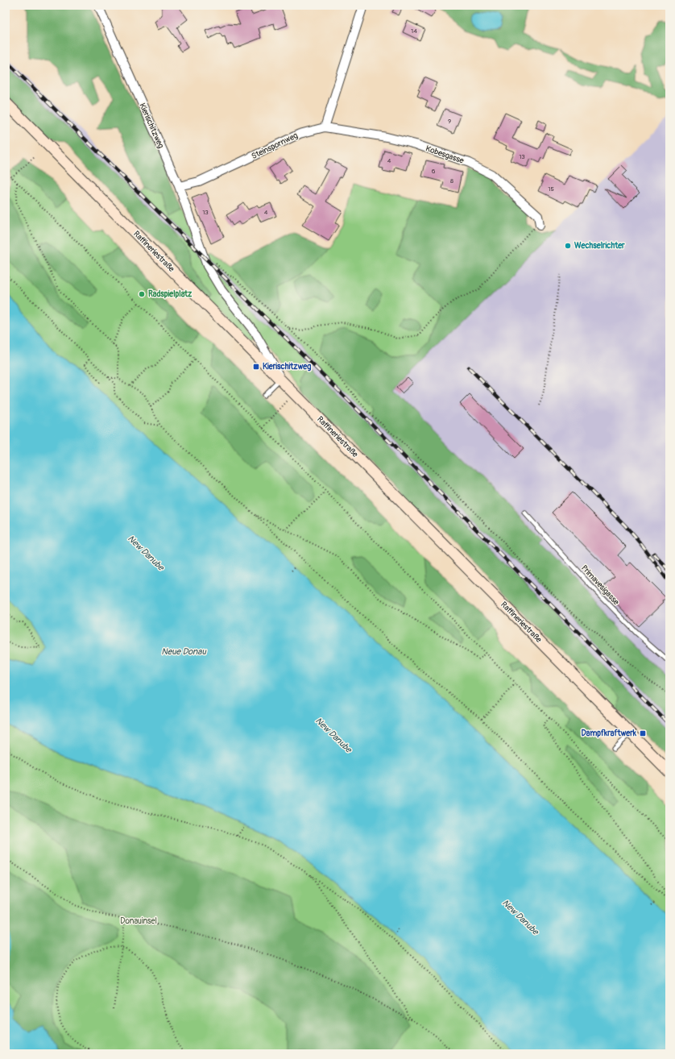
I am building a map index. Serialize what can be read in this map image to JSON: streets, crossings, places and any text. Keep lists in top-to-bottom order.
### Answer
{
  "streets": {
    "main road": ["Raffineriestraße"],
    "street": ["Kierischitzweg", "Steinspornweg", "Kobesgasse"],
    "lane": ["Primavesigasse"]
  },
  "crossings": [
    ["Kierischitzweg", "Steinspornweg"],
    ["Kierischitzweg", "Raffineriestraße"],
    ["Steinspornweg", "Kobesgasse"]
  ],
  "water": ["New Danube", "Neue Donau"],
  "parks": ["Donauinsel"],
  "places": {
    "other": ["Wechselrichter", "Radspielplatz"],
    "transit": ["Kierischitzweg", "Dampfkraftwerk"]
  },
  "house_numbers": [
    "14",
    "9",
    "13",
    "4",
    "6",
    "8",
    "15",
    "13",
    "4"
  ]
}
